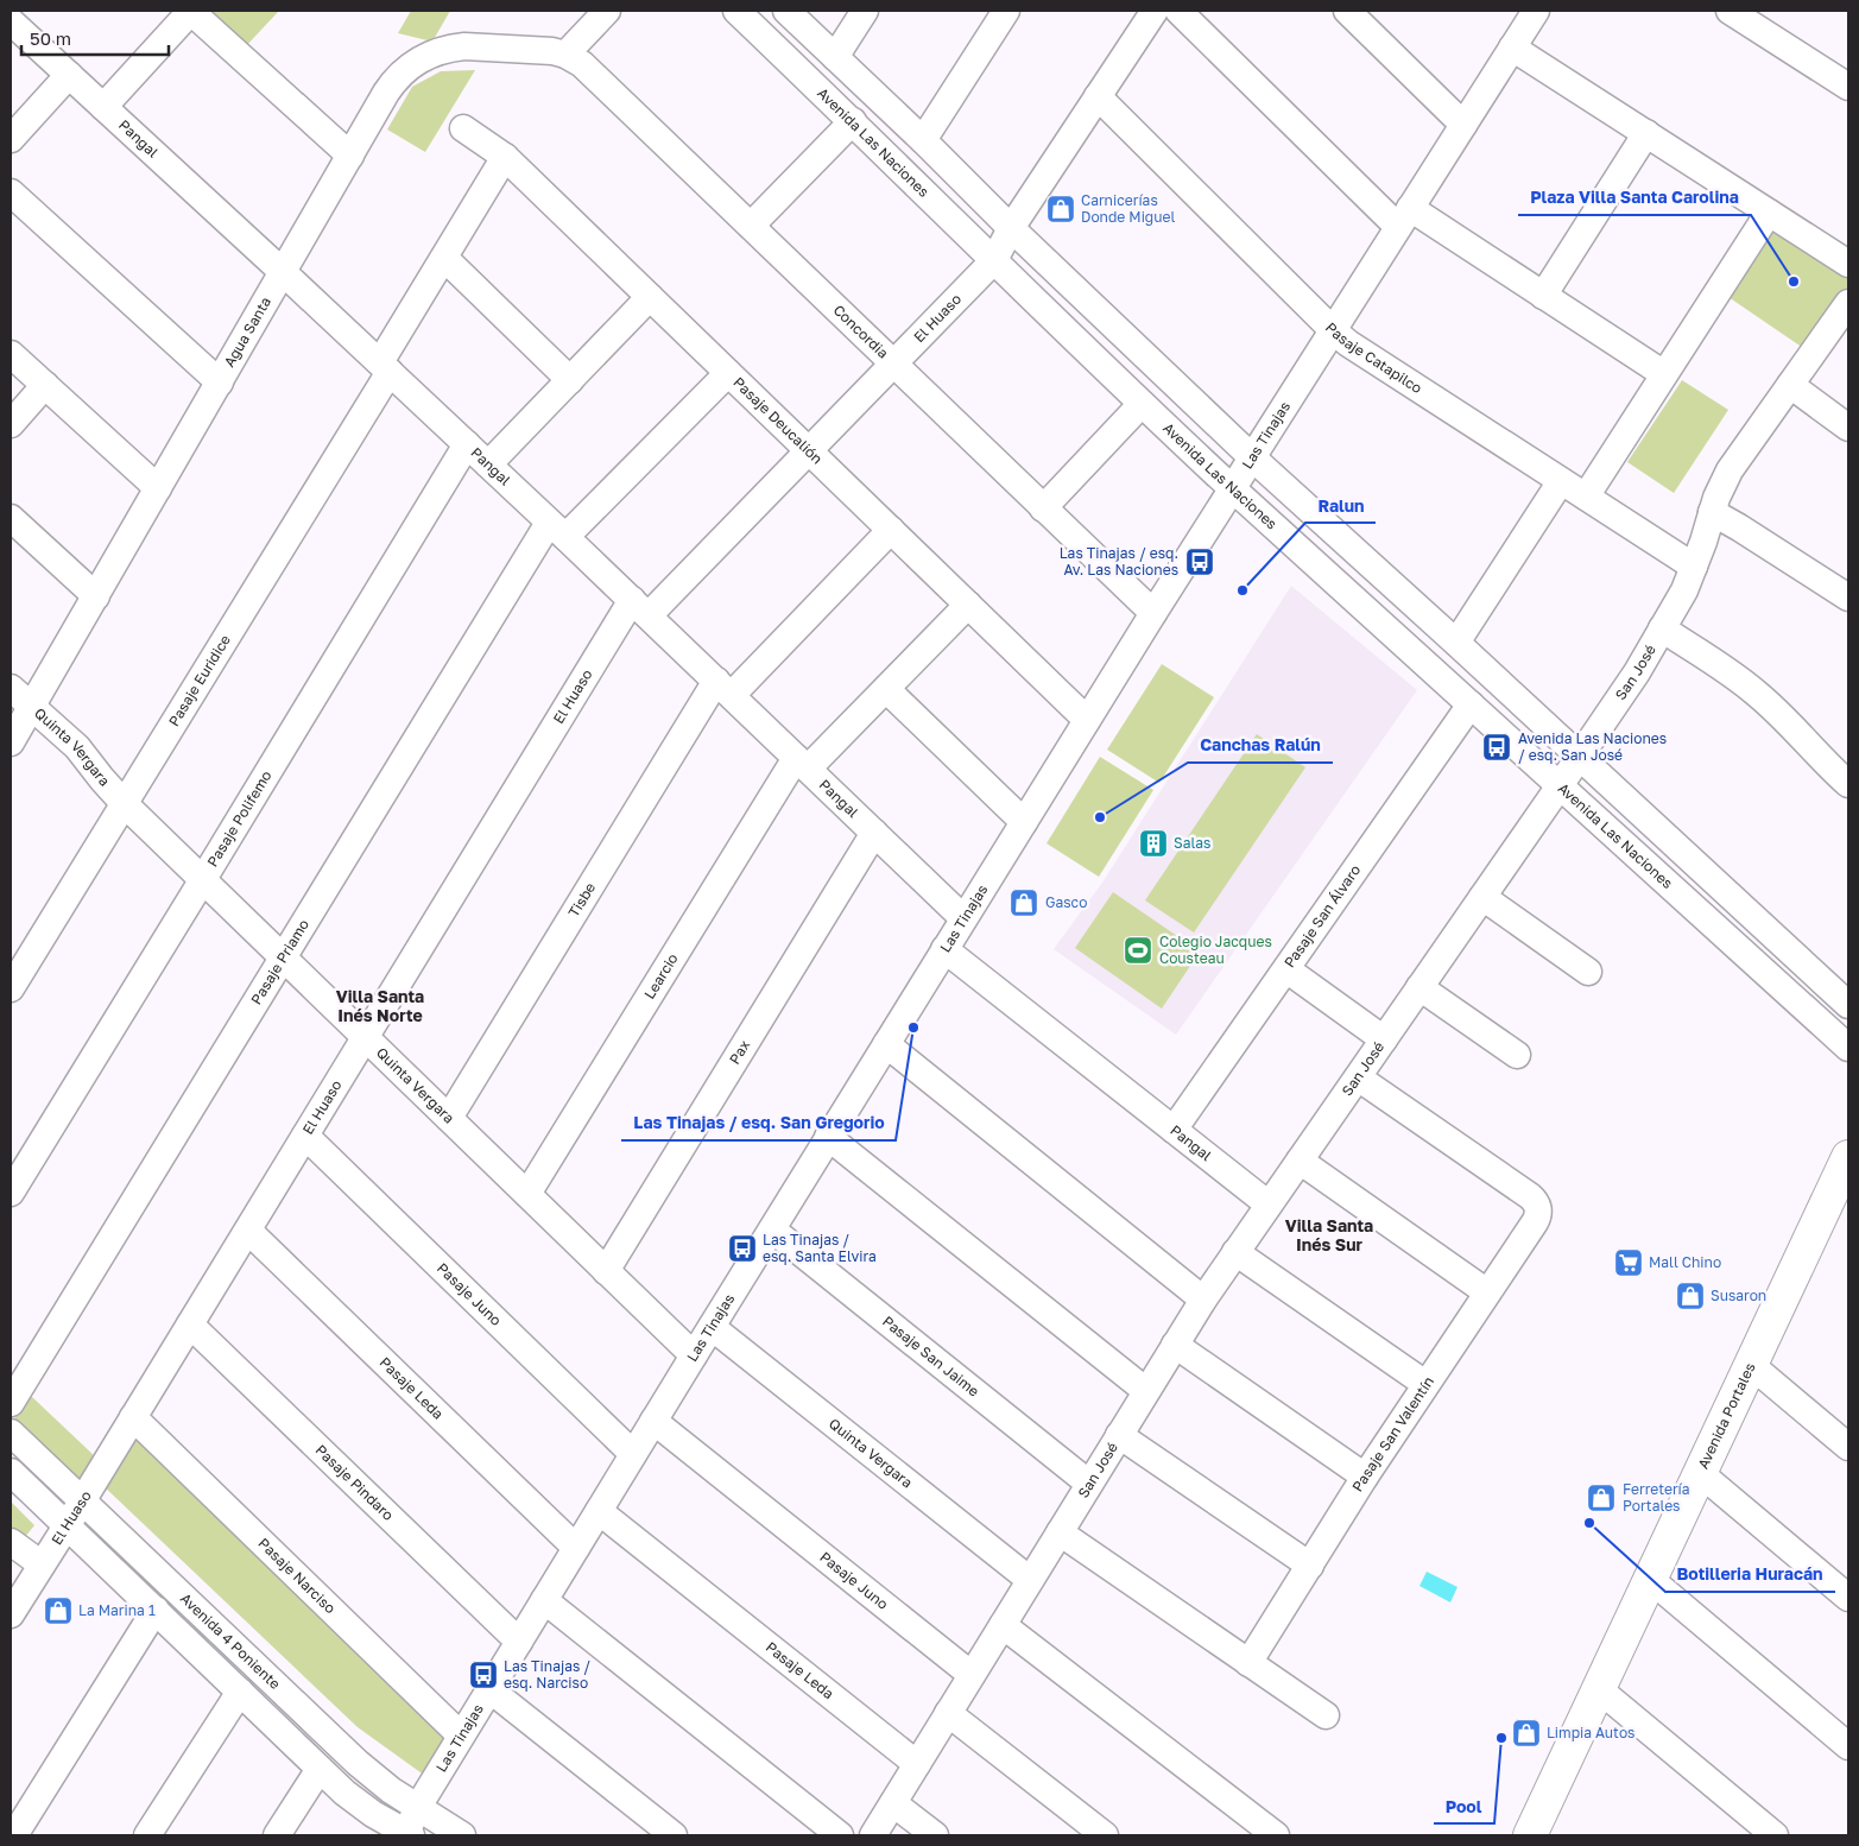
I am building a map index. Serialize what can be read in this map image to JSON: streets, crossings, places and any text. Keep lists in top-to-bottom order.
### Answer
{
  "streets": {
    "main road": ["Avenida Portales"],
    "street": [
      "Pangal",
      "Avenida Las Naciones",
      "El Huaso",
      "Concordia",
      "Agua Santa",
      "Pasaje Catapilco",
      "Pasaje Deucalión",
      "Las Tinajas",
      "San José",
      "Pasaje Euridice",
      "Quinta Vergara",
      "Pasaje Polifemo",
      "Tisbe",
      "Pasaje San Álvaro",
      "Pasaje Priamo",
      "Learcio",
      "Pax",
      "Pasaje Juno",
      "Pasaje San Jaime",
      "Pasaje Leda",
      "Pasaje San Valentín",
      "Pasaje Pindaro",
      "Pasaje Narciso",
      "Avenida 4 Poniente"
    ]
  },
  "crossings": [
    ["Pangal", "El Huaso"],
    ["Pangal", "Agua Santa"],
    ["Pangal", "Las Tinajas"],
    ["Pangal", "San José"],
    ["Pangal", "Pasaje Euridice"],
    ["Pangal", "Pasaje Polifemo"],
    ["Pangal", "Tisbe"],
    ["Pangal", "Pasaje San Álvaro"],
    ["Pangal", "Pasaje Priamo"],
    ["Pangal", "Learcio"],
    ["Pangal", "Pax"],
    ["Avenida Las Naciones", "El Huaso"],
    ["Avenida Las Naciones", "Las Tinajas"],
    ["Avenida Las Naciones", "San José"],
    ["Avenida Las Naciones", "Pasaje San Álvaro"],
    ["El Huaso", "Concordia"],
    ["El Huaso", "Pasaje Catapilco"],
    ["El Huaso", "Pasaje Deucalión"],
    ["El Huaso", "Quinta Vergara"],
    ["El Huaso", "Pasaje Juno"],
    ["El Huaso", "Pasaje Leda"],
    ["El Huaso", "Pasaje Pindaro"],
    ["El Huaso", "Pasaje Narciso"],
    ["El Huaso", "Avenida 4 Poniente"],
    ["Concordia", "Agua Santa"],
    ["Concordia", "Las Tinajas"],
    ["Agua Santa", "Quinta Vergara"],
    ["Pasaje Catapilco", "Las Tinajas"],
    ["Pasaje Catapilco", "San José"],
    ["Pasaje Deucalión", "Las Tinajas"],
    ["Pasaje Deucalión", "Pasaje Euridice"],
    ["Pasaje Deucalión", "Tisbe"],
    ["Pasaje Deucalión", "Pasaje Priamo"],
    ["Pasaje Deucalión", "Learcio"],
    ["Las Tinajas", "Quinta Vergara"],
    ["Las Tinajas", "Pasaje Juno"],
    ["Las Tinajas", "Pasaje San Jaime"],
    ["Las Tinajas", "Pasaje Leda"],
    ["Las Tinajas", "Pasaje Pindaro"],
    ["Las Tinajas", "Pasaje Narciso"],
    ["Las Tinajas", "Avenida 4 Poniente"],
    ["San José", "Quinta Vergara"],
    ["San José", "Pasaje Juno"],
    ["San José", "Pasaje San Jaime"],
    ["San José", "Pasaje Leda"],
    ["San José", "Pasaje San Valentín"],
    ["Pasaje Euridice", "Quinta Vergara"],
    ["Quinta Vergara", "Pasaje Polifemo"],
    ["Quinta Vergara", "Tisbe"],
    ["Quinta Vergara", "Pasaje Priamo"],
    ["Quinta Vergara", "Learcio"],
    ["Quinta Vergara", "Pax"]
  ],
  "districts": ["Villa Santa Inés Norte", "Villa Santa Inés Sur"],
  "places": {
    "shop": [
      "Carnicerías Donde Miguel",
      "Gasco",
      "Susaron",
      "Ferretería Portales",
      "La Marina 1",
      "Limpia Autos"
    ],
    "other": [
      "Plaza Villa Santa Carolina",
      "Ralun",
      "Canchas Ralún",
      "Las Tinajas / esq. San Gregorio",
      "Botilleria Huracán",
      "Pool"
    ],
    "bus stop": [
      "Las Tinajas / esq. Av. Las Naciones",
      "Avenida Las Naciones / esq. San José",
      "Las Tinajas / esq. Santa Elvira",
      "Las Tinajas / esq. Narciso"
    ],
    "building": ["Salas"],
    "sports": ["Colegio Jacques Cousteau"],
    "supermarket": ["Mall Chino"]
  },
  "scale_bar": "50 m"
}
